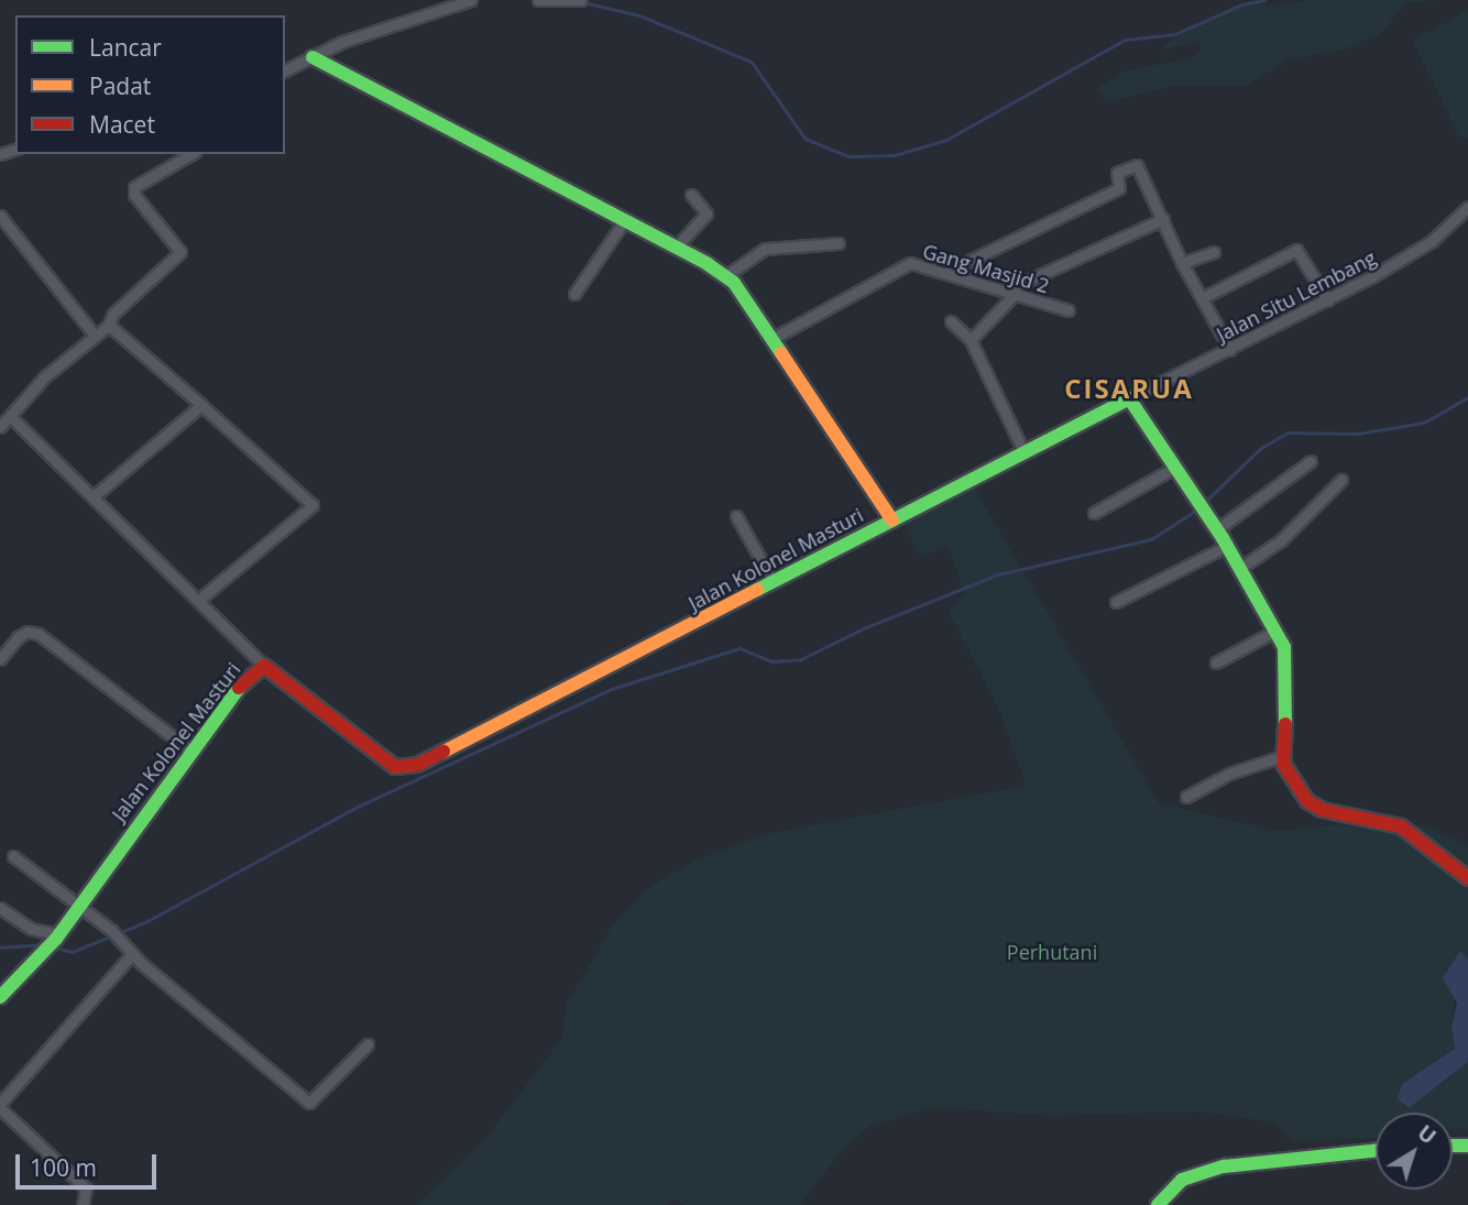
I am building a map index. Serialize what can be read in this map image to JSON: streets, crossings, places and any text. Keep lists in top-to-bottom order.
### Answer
{
  "streets": {
    "main road": ["Jalan Kolonel Masturi"],
    "street": ["Gang Masjid 2", "Jalan Situ Lembang"]
  },
  "crossings": [
    ["Jalan Situ Lembang", "Jalan Kolonel Masturi"]
  ],
  "districts": ["CISARUA"],
  "parks": ["Perhutani"],
  "legend": ["Lancar", "Padat", "Macet"],
  "scale_bar": "100 m",
  "north": "top right"
}
